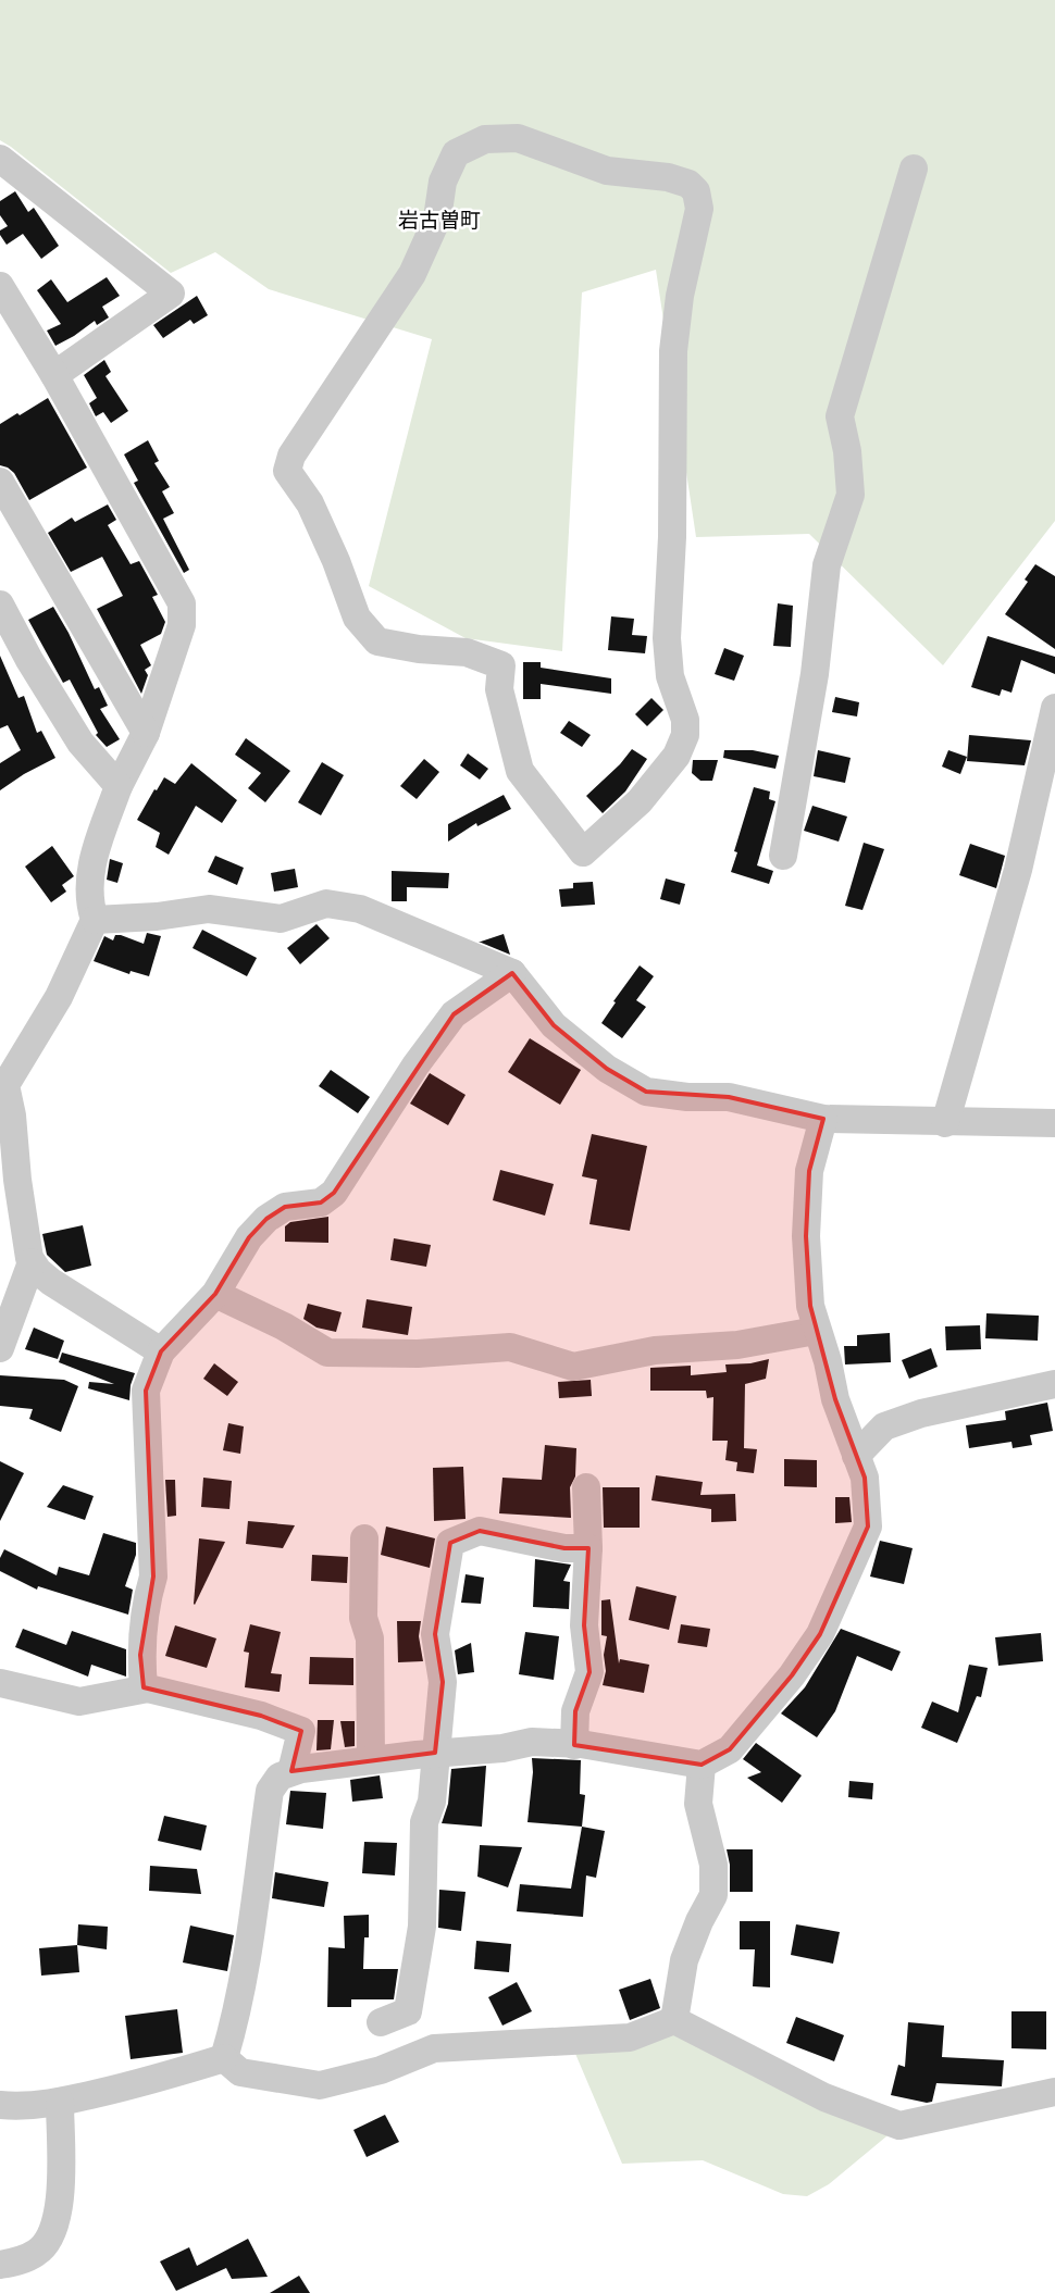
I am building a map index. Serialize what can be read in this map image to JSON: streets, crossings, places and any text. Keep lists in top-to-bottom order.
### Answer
{
  "districts": ["岩古曽町"]
}
